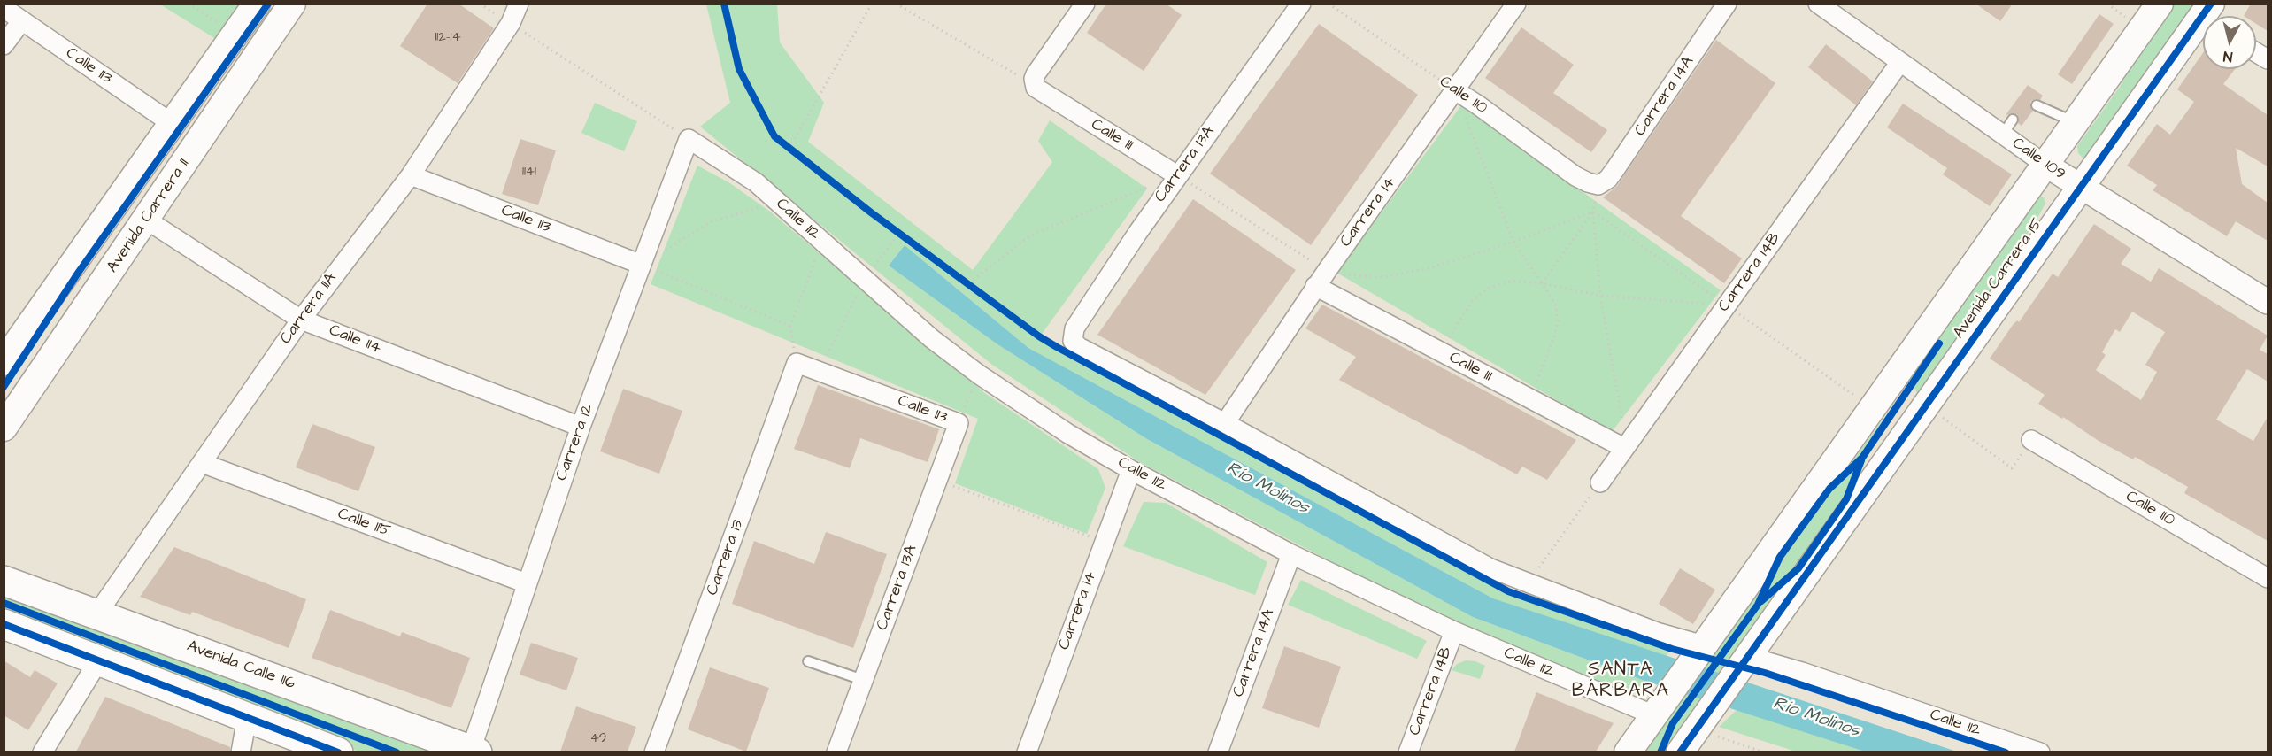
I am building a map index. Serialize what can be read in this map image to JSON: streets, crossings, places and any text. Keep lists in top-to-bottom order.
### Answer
{
  "streets": {
    "main road": ["Avenida Carrera 11", "Avenida Carrera 15", "Avenida Calle 116"],
    "street": [
      "Calle 113",
      "Calle 110",
      "Carrera 14A",
      "Calle 111",
      "Calle 109",
      "Carrera 13A",
      "Carrera 14",
      "Calle 112",
      "Carrera 14B",
      "Carrera 11A",
      "Calle 114",
      "Carrera 12",
      "Calle 115",
      "Carrera 13"
    ]
  },
  "crossings": [
    ["Calle 113", "Carrera 13A"],
    ["Calle 113", "Avenida Carrera 11"],
    ["Calle 113", "Carrera 11A"],
    ["Calle 113", "Carrera 12"],
    ["Calle 113", "Carrera 13"],
    ["Calle 110", "Carrera 14A"],
    ["Calle 110", "Carrera 14"],
    ["Carrera 14A", "Calle 112"],
    ["Calle 111", "Carrera 13A"],
    ["Calle 111", "Carrera 14"],
    ["Calle 111", "Carrera 14B"],
    ["Calle 109", "Carrera 14B"],
    ["Calle 109", "Avenida Carrera 15"],
    ["Carrera 13A", "Carrera 14"],
    ["Carrera 14", "Calle 112"],
    ["Avenida Carrera 11", "Calle 114"],
    ["Calle 112", "Carrera 14B"],
    ["Calle 112", "Avenida Carrera 15"],
    ["Calle 112", "Carrera 12"],
    ["Carrera 11A", "Calle 114"],
    ["Carrera 11A", "Calle 115"],
    ["Carrera 11A", "Avenida Calle 116"],
    ["Calle 114", "Carrera 12"],
    ["Carrera 12", "Calle 115"],
    ["Carrera 12", "Avenida Calle 116"]
  ],
  "districts": ["SANTA BÁRBARA"],
  "water": ["Río Molinos"],
  "house_numbers": ["112-14", "1141", "49"],
  "north": "bottom"
}
